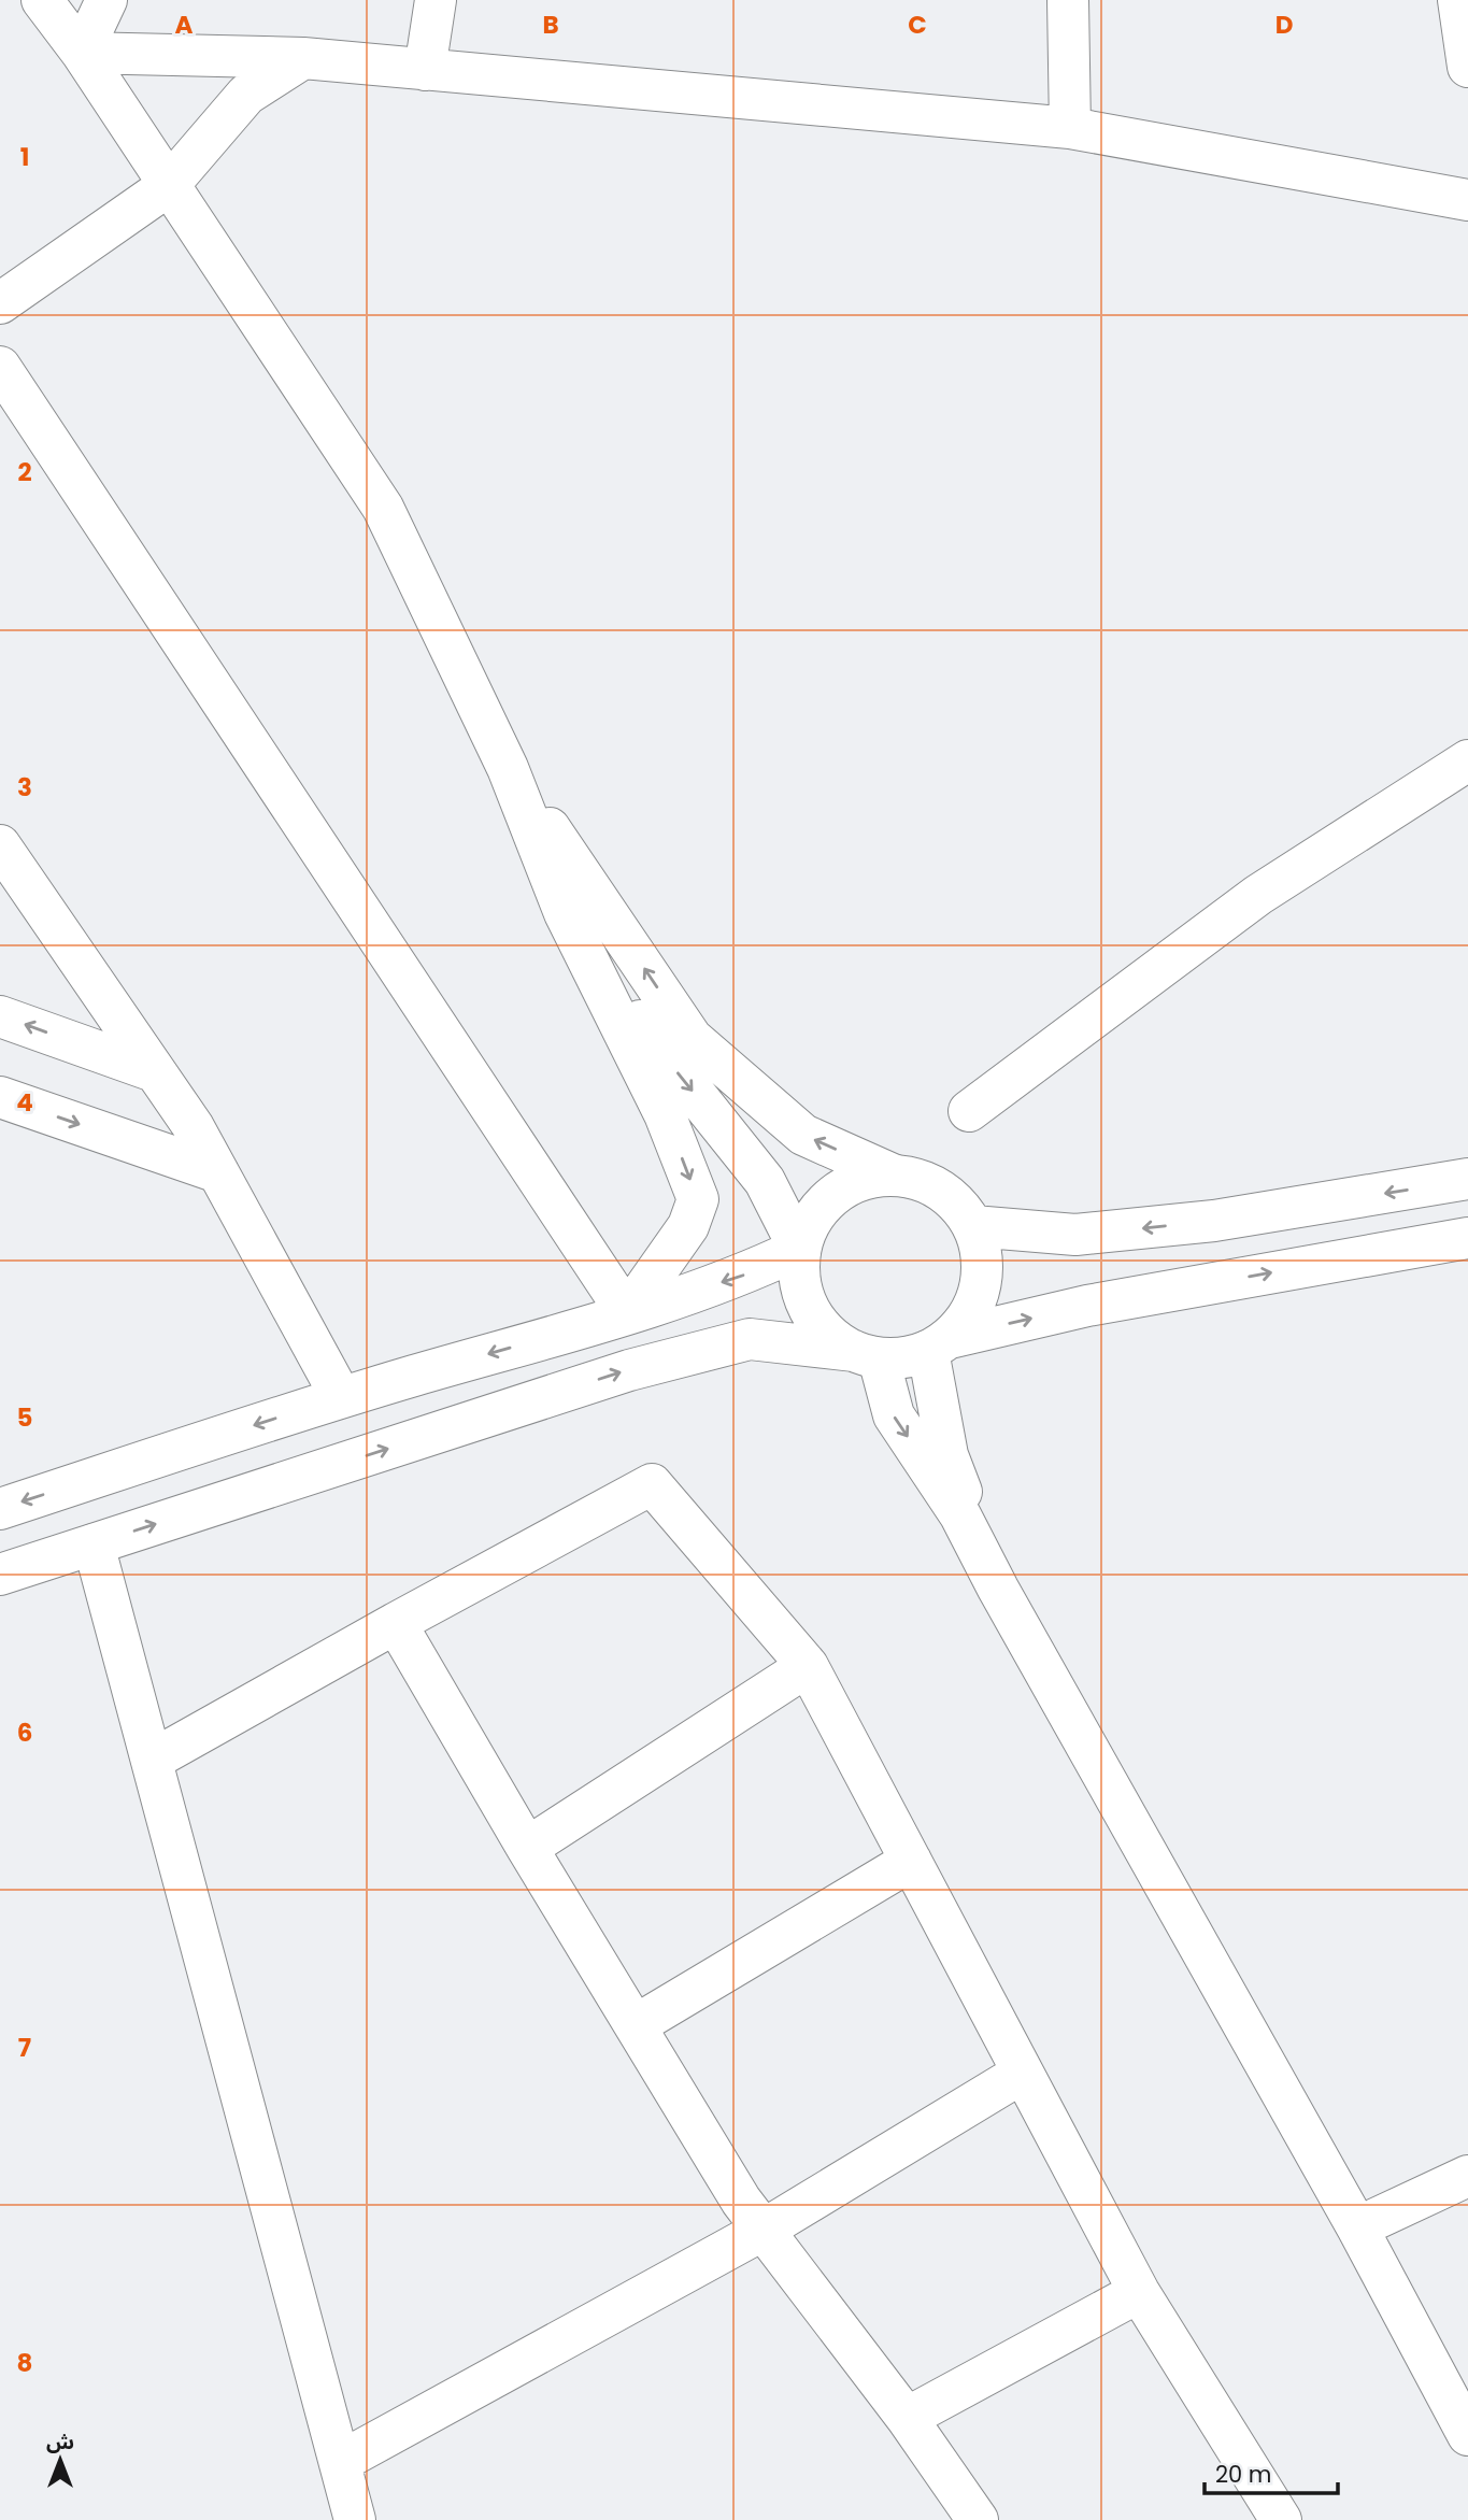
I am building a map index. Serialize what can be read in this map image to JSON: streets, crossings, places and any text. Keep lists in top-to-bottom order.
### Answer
{
  "scale_bar": "20 m",
  "north": "top",
  "grid": {
    "columns": [
      "A",
      "B",
      "C",
      "D"
    ],
    "rows": [
      "1",
      "2",
      "3",
      "4",
      "5",
      "6",
      "7",
      "8"
    ]
  }
}
